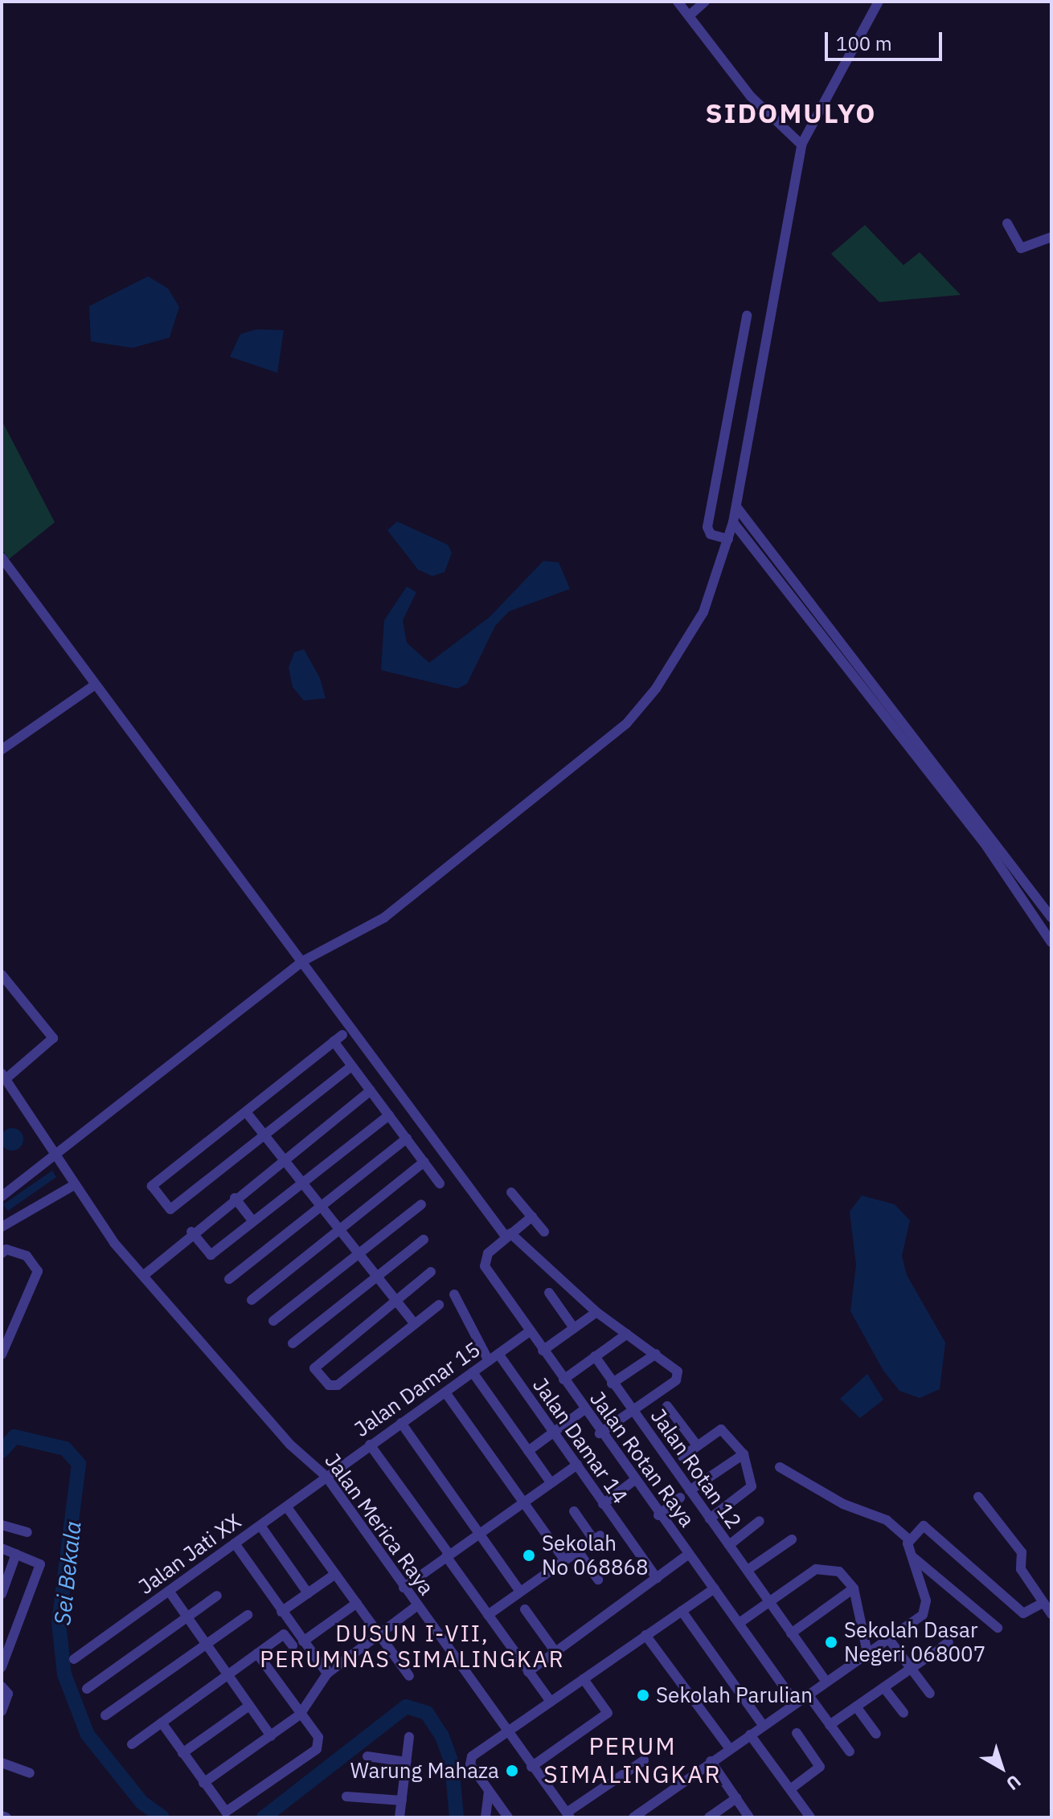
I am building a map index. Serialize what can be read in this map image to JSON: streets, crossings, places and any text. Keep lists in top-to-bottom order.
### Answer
{
  "streets": {
    "street": [
      "Jalan Damar 15",
      "Jalan Damar 14",
      "Jalan Rotan Raya",
      "Jalan Rotan 12",
      "Jalan Merica Raya",
      "Jalan Jati XX"
    ]
  },
  "crossings": [
    ["Jalan Damar 15", "Jalan Damar 14"],
    ["Jalan Damar 15", "Jalan Rotan Raya"],
    ["Jalan Damar 15", "Jalan Merica Raya"],
    ["Jalan Damar 15", "Jalan Jati XX"],
    ["Jalan Merica Raya", "Jalan Jati XX"]
  ],
  "districts": ["SIDOMULYO", "DUSUN I-VII, PERUMNAS SIMALINGKAR", "PERUM SIMALINGKAR"],
  "water": ["Sei Bekala"],
  "places": [
    "Sekolah No 068868",
    "Sekolah Dasar Negeri 068007",
    "Sekolah Parulian",
    "Warung Mahaza"
  ],
  "scale_bar": "100 m",
  "north": "bottom right"
}
